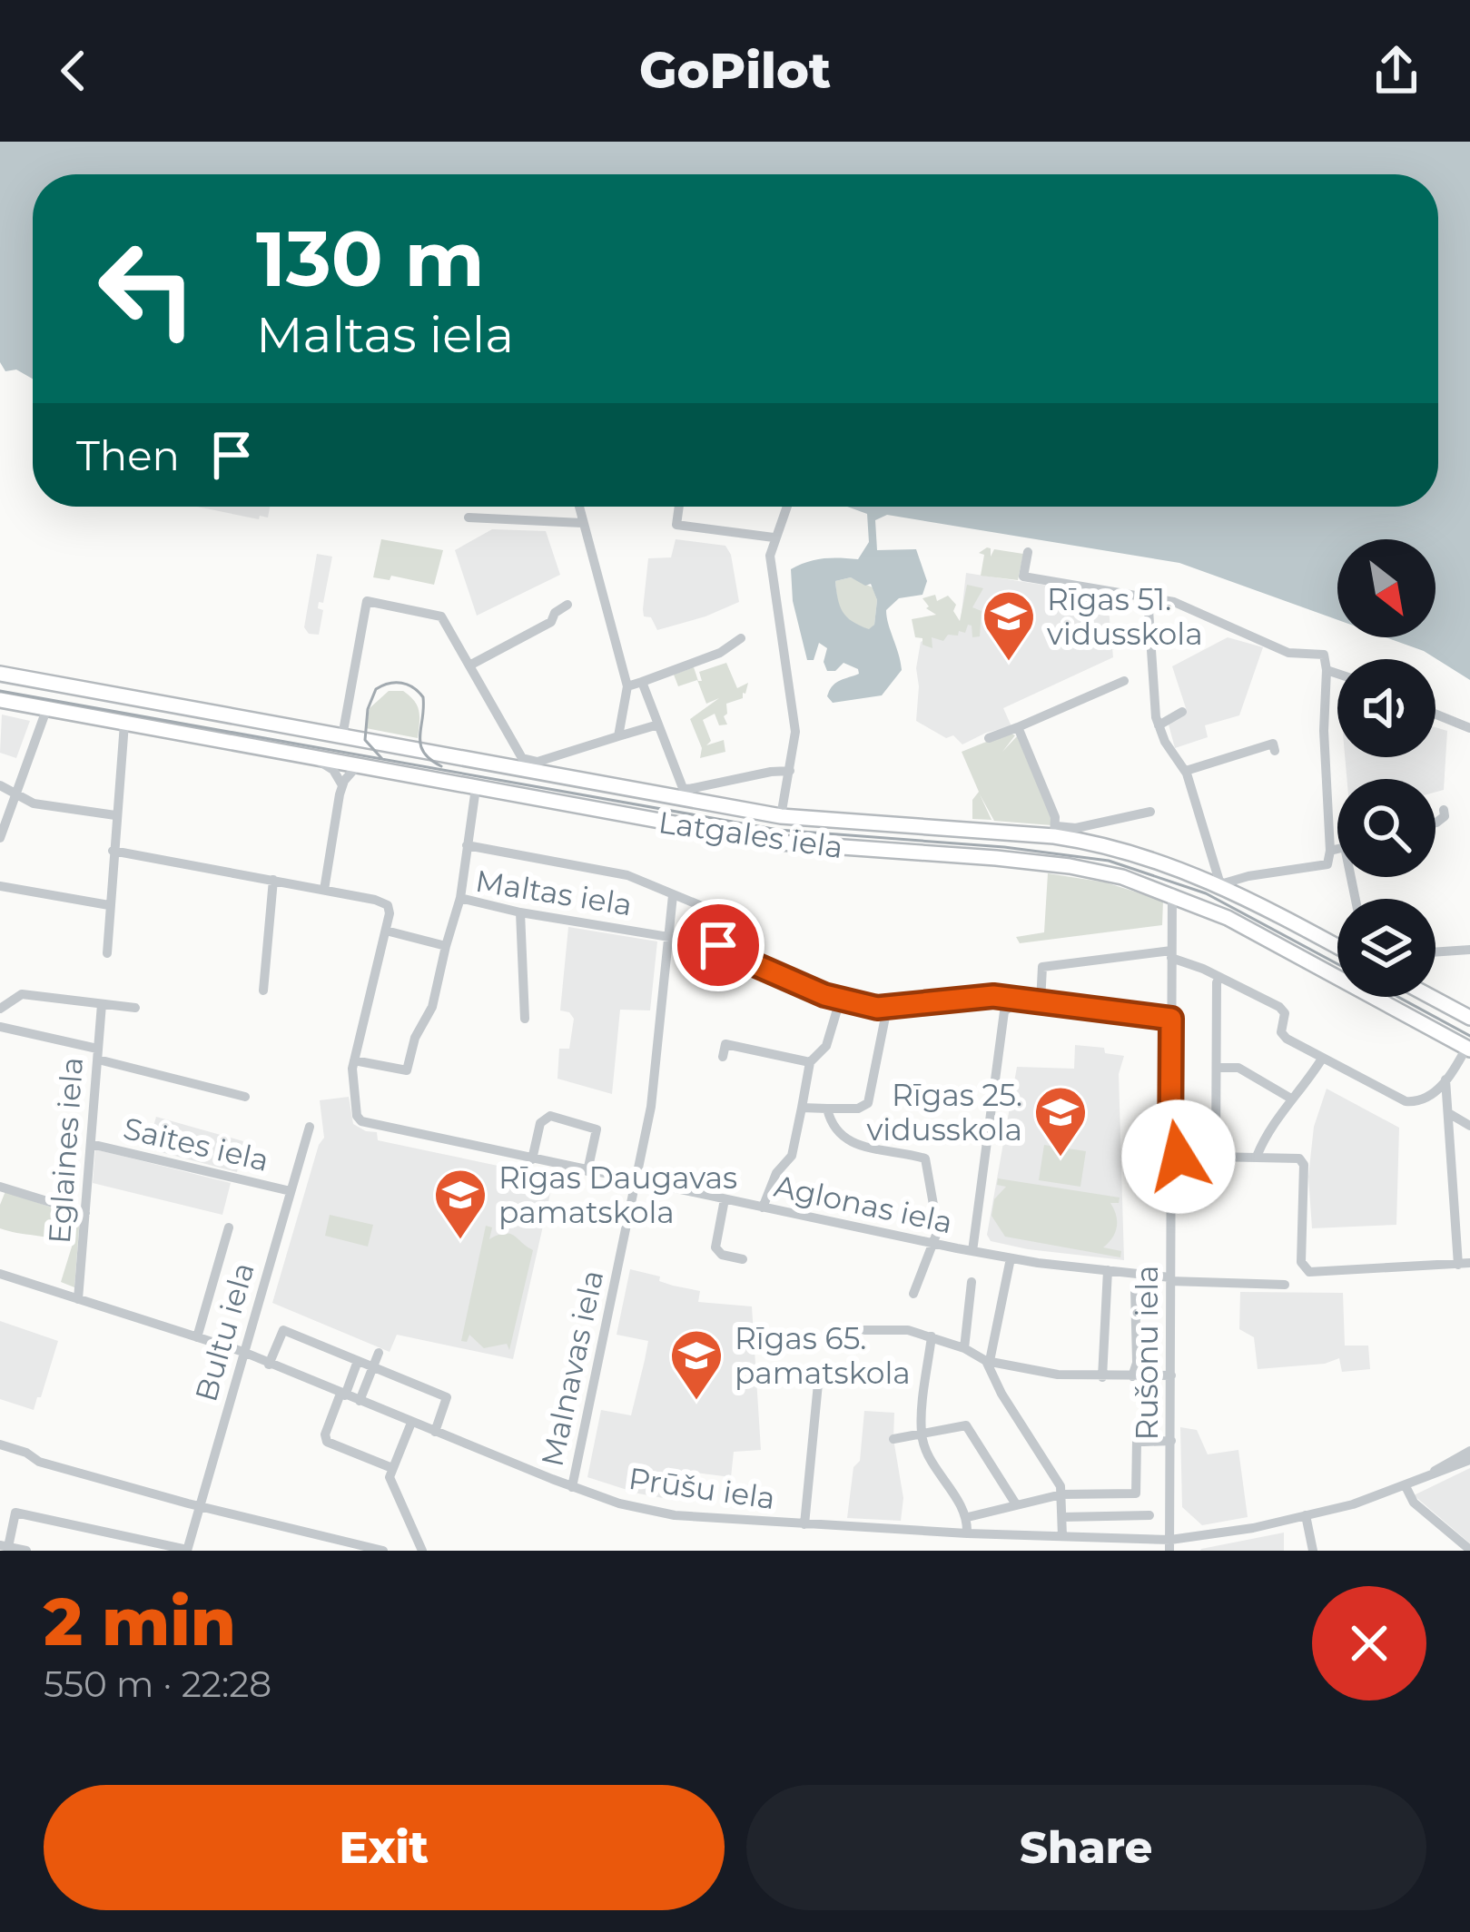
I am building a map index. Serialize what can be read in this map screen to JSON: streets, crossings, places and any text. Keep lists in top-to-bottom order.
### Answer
{
  "streets": {
    "highway": ["Latgales iela"],
    "street": [
      "Maltas iela",
      "Saites iela",
      "Eglaines iela",
      "Aglonas iela",
      "Bultu iela",
      "Rušonu iela",
      "Malnavas iela",
      "Prūšu iela"
    ]
  },
  "crossings": [
    ["Latgales iela", "Rušonu iela"],
    ["Maltas iela", "Aglonas iela"],
    ["Maltas iela", "Rušonu iela"],
    ["Maltas iela", "Malnavas iela"],
    ["Saites iela", "Eglaines iela"],
    ["Saites iela", "Bultu iela"],
    ["Eglaines iela", "Prūšu iela"],
    ["Aglonas iela", "Rušonu iela"],
    ["Aglonas iela", "Malnavas iela"],
    ["Bultu iela", "Prūšu iela"],
    ["Rušonu iela", "Prūšu iela"],
    ["Malnavas iela", "Prūšu iela"]
  ],
  "places": {
    "school or university": [
      "Rīgas 51. vidusskola",
      "Rīgas 25. vidusskola",
      "Rīgas Daugavas pamatskola",
      "Rīgas 65. pamatskola"
    ]
  },
  "north": "bottom right",
  "page": {
    "header": "GoPilot",
    "turn": ["130 m", "Maltas iela"],
    "then": "Then",
    "heading": ["2 min", "550 m · 22:28"],
    "buttons": ["Exit", "Share"]
  }
}
